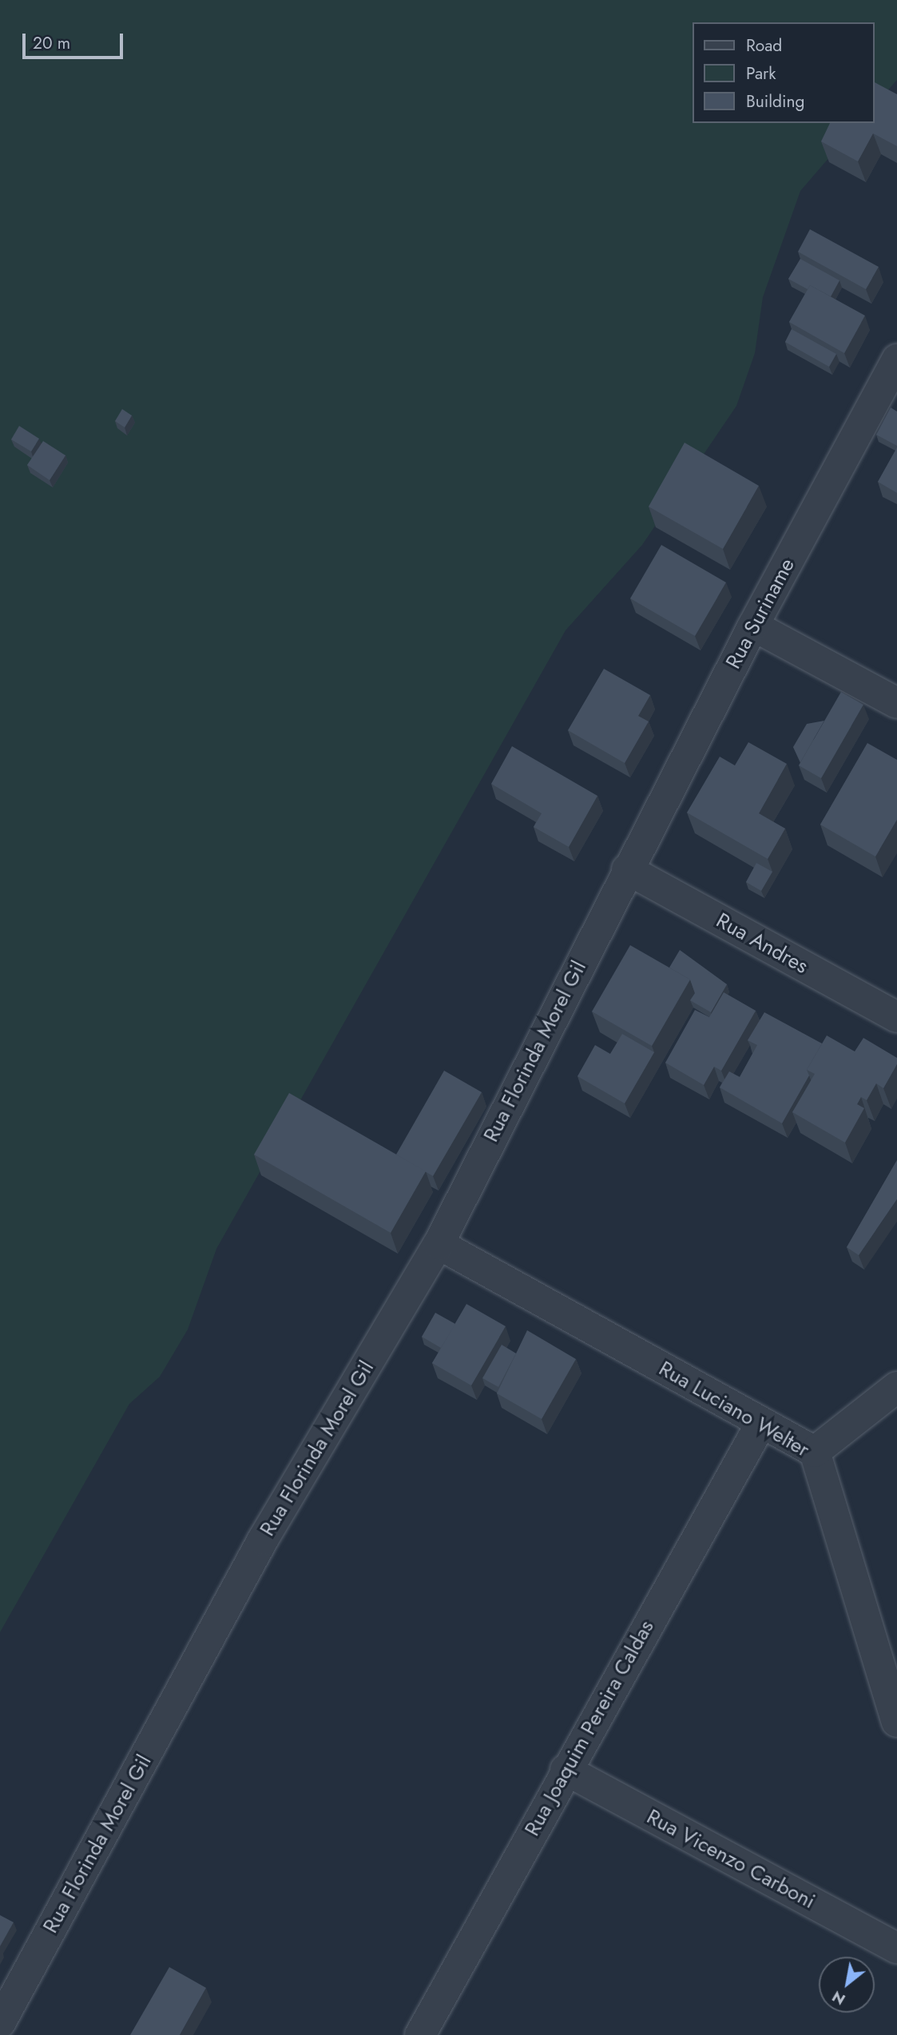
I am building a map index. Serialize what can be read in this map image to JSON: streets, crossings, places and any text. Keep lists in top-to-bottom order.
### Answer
{
  "streets": {
    "street": [
      "Rua Suriname",
      "Rua Andres",
      "Rua Florinda Morel Gil",
      "Rua Luciano Welter",
      "Rua Joaquim Pereira Caldas",
      "Rua Vicenzo Carboni"
    ]
  },
  "crossings": [
    ["Rua Suriname", "Rua Andres"],
    ["Rua Suriname", "Rua Florinda Morel Gil"],
    ["Rua Andres", "Rua Florinda Morel Gil"],
    ["Rua Florinda Morel Gil", "Rua Luciano Welter"],
    ["Rua Luciano Welter", "Rua Joaquim Pereira Caldas"],
    ["Rua Joaquim Pereira Caldas", "Rua Vicenzo Carboni"]
  ],
  "legend": ["Road", "Park", "Building"],
  "scale_bar": "20 m",
  "north": "bottom left"
}
